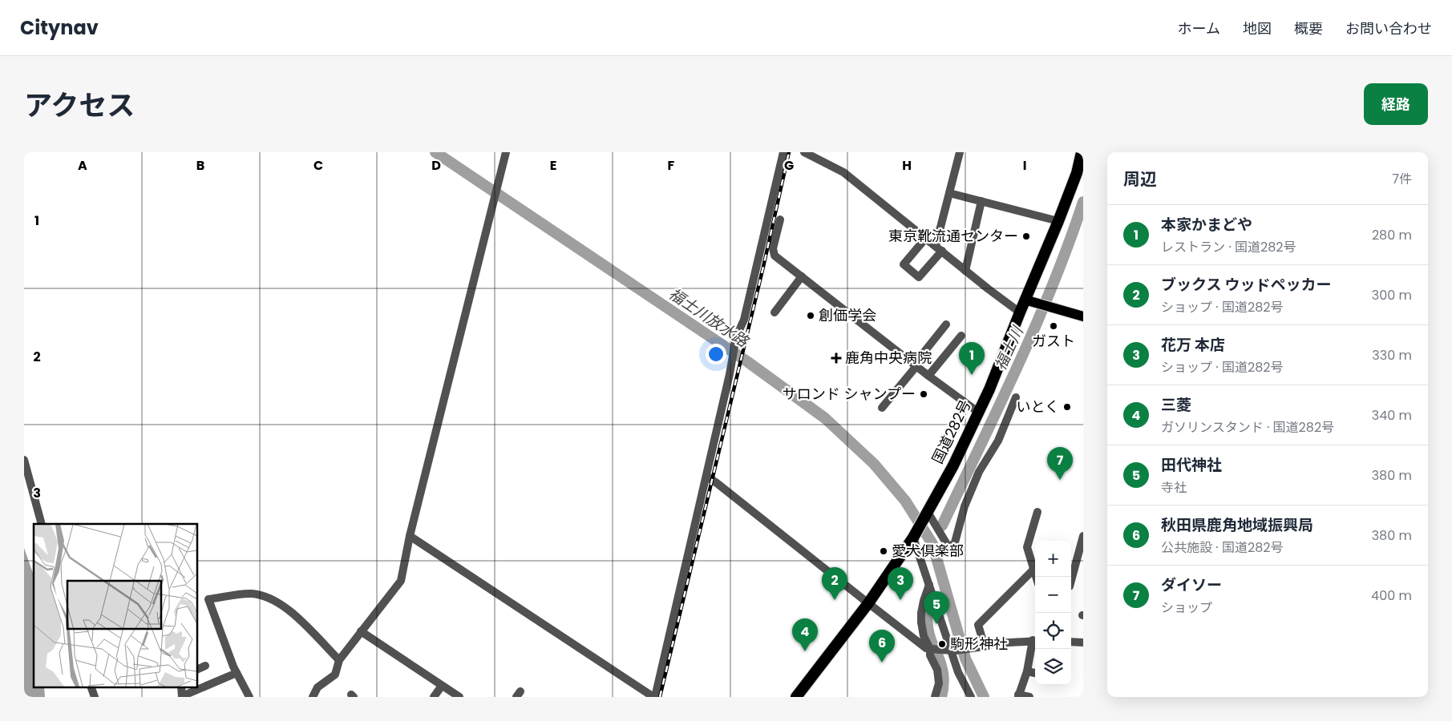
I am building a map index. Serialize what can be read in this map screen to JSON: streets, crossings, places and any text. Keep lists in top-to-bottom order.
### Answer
{
  "streets": {
    "highway": ["国道282号"]
  },
  "water": ["福士川放水路", "福士川"],
  "places": {
    "other": [
      "東京靴流通センター",
      "創価学会",
      "ガスト",
      "サロンド シャンプー",
      "いとく",
      "愛犬倶楽部",
      "駒形神社"
    ],
    "health": ["鹿角中央病院"]
  },
  "page": {
    "header": "Citynav",
    "nav": [
      "ホーム",
      "地図",
      "概要",
      "お問い合わせ"
    ],
    "title": "アクセス",
    "buttons": "経路",
    "heading": ["周辺", "7件"],
    "list": [
      {
        "mark": "1",
        "name": "本家かまどや",
        "note": "レストラン · 国道282号",
        "value": "280 m"
      },
      {
        "mark": "2",
        "name": "ブックス ウッドペッカー",
        "note": "ショップ · 国道282号",
        "value": "300 m"
      },
      {
        "mark": "3",
        "name": "花万 本店",
        "note": "ショップ · 国道282号",
        "value": "330 m"
      },
      {
        "mark": "4",
        "name": "三菱",
        "note": "ガソリンスタンド · 国道282号",
        "value": "340 m"
      },
      {
        "mark": "5",
        "name": "田代神社",
        "note": "寺社",
        "value": "380 m"
      },
      {
        "mark": "6",
        "name": "秋田県鹿角地域振興局",
        "note": "公共施設 · 国道282号",
        "value": "380 m"
      },
      {
        "mark": "7",
        "name": "ダイソー",
        "note": "ショップ",
        "value": "400 m"
      }
    ],
    "pins": [
      "1",
      "7",
      "2",
      "3",
      "5",
      "4",
      "6"
    ],
    "map_buttons": ["+", "−"]
  },
  "grid": {
    "columns": [
      "A",
      "B",
      "C",
      "D",
      "E",
      "F",
      "G",
      "H",
      "I"
    ],
    "rows": ["1", "2", "3"]
  }
}
